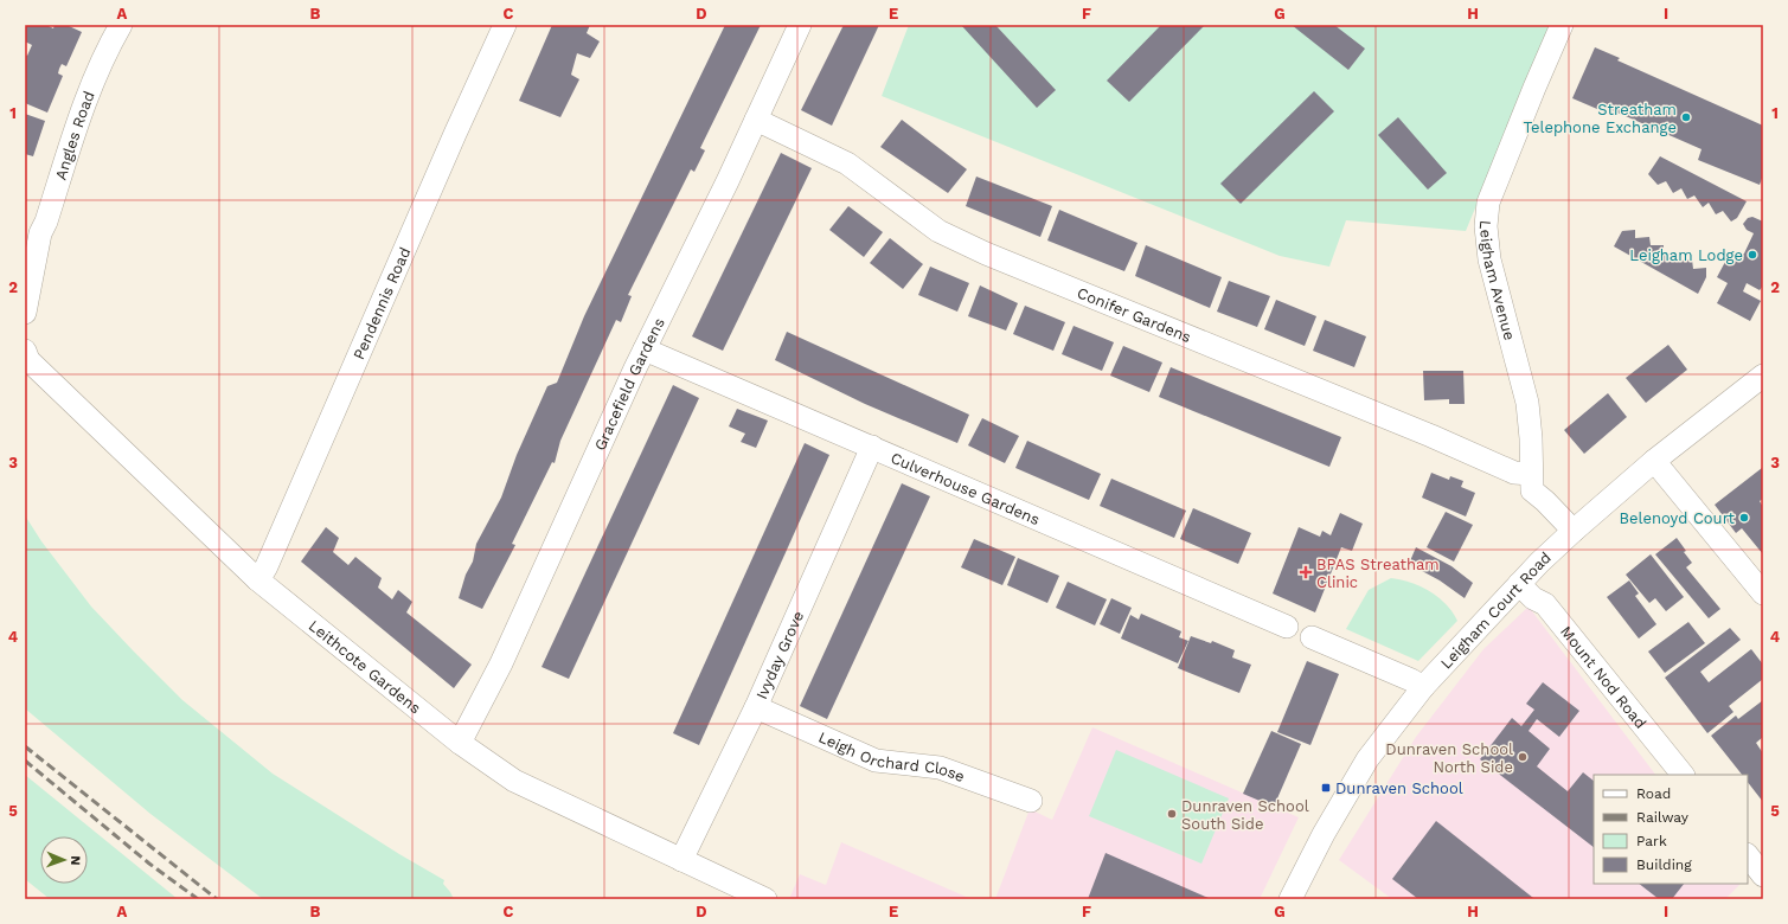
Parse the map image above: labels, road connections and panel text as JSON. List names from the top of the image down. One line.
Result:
{"streets":{"street":["Angles Road","Leigham Avenue","Pendennis Road","Conifer Gardens","Gracefield Gardens","Culverhouse Gardens","Leigham Court Road","Ivyday Grove","Leithcote Gardens","Mount Nod Road","Leigh Orchard Close"]},"crossings":[["Leigham Avenue","Conifer Gardens"],["Pendennis Road","Leithcote Gardens"],["Conifer Gardens","Gracefield Gardens"],["Gracefield Gardens","Culverhouse Gardens"],["Gracefield Gardens","Leithcote Gardens"],["Culverhouse Gardens","Ivyday Grove"],["Leigham Court Road","Mount Nod Road"],["Ivyday Grove","Leithcote Gardens"],["Ivyday Grove","Leigh Orchard Close"]],"places":{"other":["Streatham Telephone Exchange","Leigham Lodge","Belenoyd Court","Dunraven School North Side","Dunraven School South Side"],"health":["BPAS Streatham Clinic"],"transit":["Dunraven School"]},"legend":["Road","Railway","Park","Building"],"north":"right","grid":{"columns":["A","B","C","D","E","F","G","H","I"],"rows":["1","2","3","4","5"]}}
